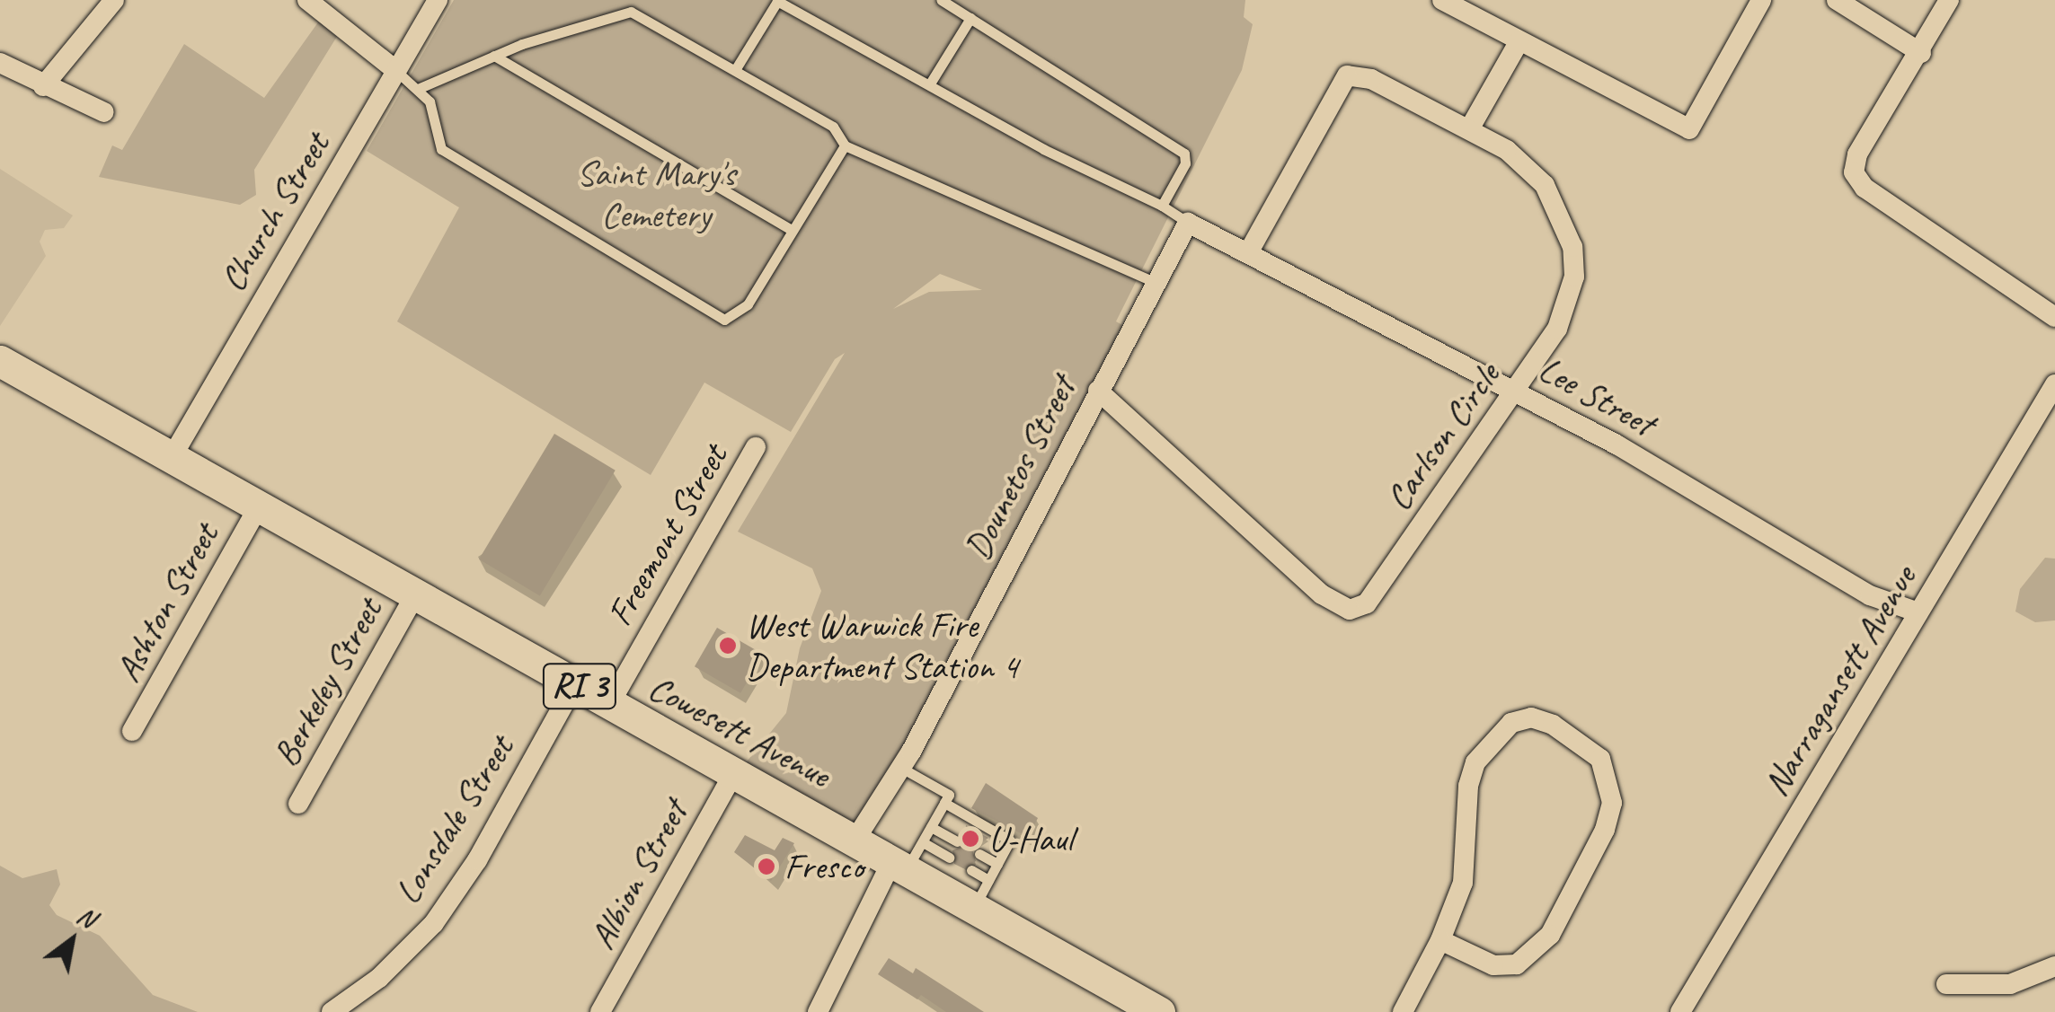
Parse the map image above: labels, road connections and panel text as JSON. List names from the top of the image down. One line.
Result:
{"streets":{"main road":["RI 3","Cowesett Avenue"],"street":["Church Street","Lee Street","Carlson Circle","Dounetos Street","Freemont Street","Ashton Street","Narragansett Avenue","Berkeley Street","Lonsdale Street","Albion Street"]},"crossings":[["Church Street","Cowesett Avenue"],["Lee Street","Carlson Circle"],["Lee Street","Dounetos Street"],["Lee Street","Narragansett Avenue"],["Carlson Circle","Dounetos Street"],["Dounetos Street","Cowesett Avenue"],["Freemont Street","Cowesett Avenue"],["Ashton Street","Cowesett Avenue"],["Berkeley Street","Cowesett Avenue"],["Cowesett Avenue","Lonsdale Street"],["Cowesett Avenue","Albion Street"]],"parks":["Saint Mary's Cemetery"],"places":["West Warwick Fire Department Station 4","U-Haul","Fresco"],"north":"top right"}
